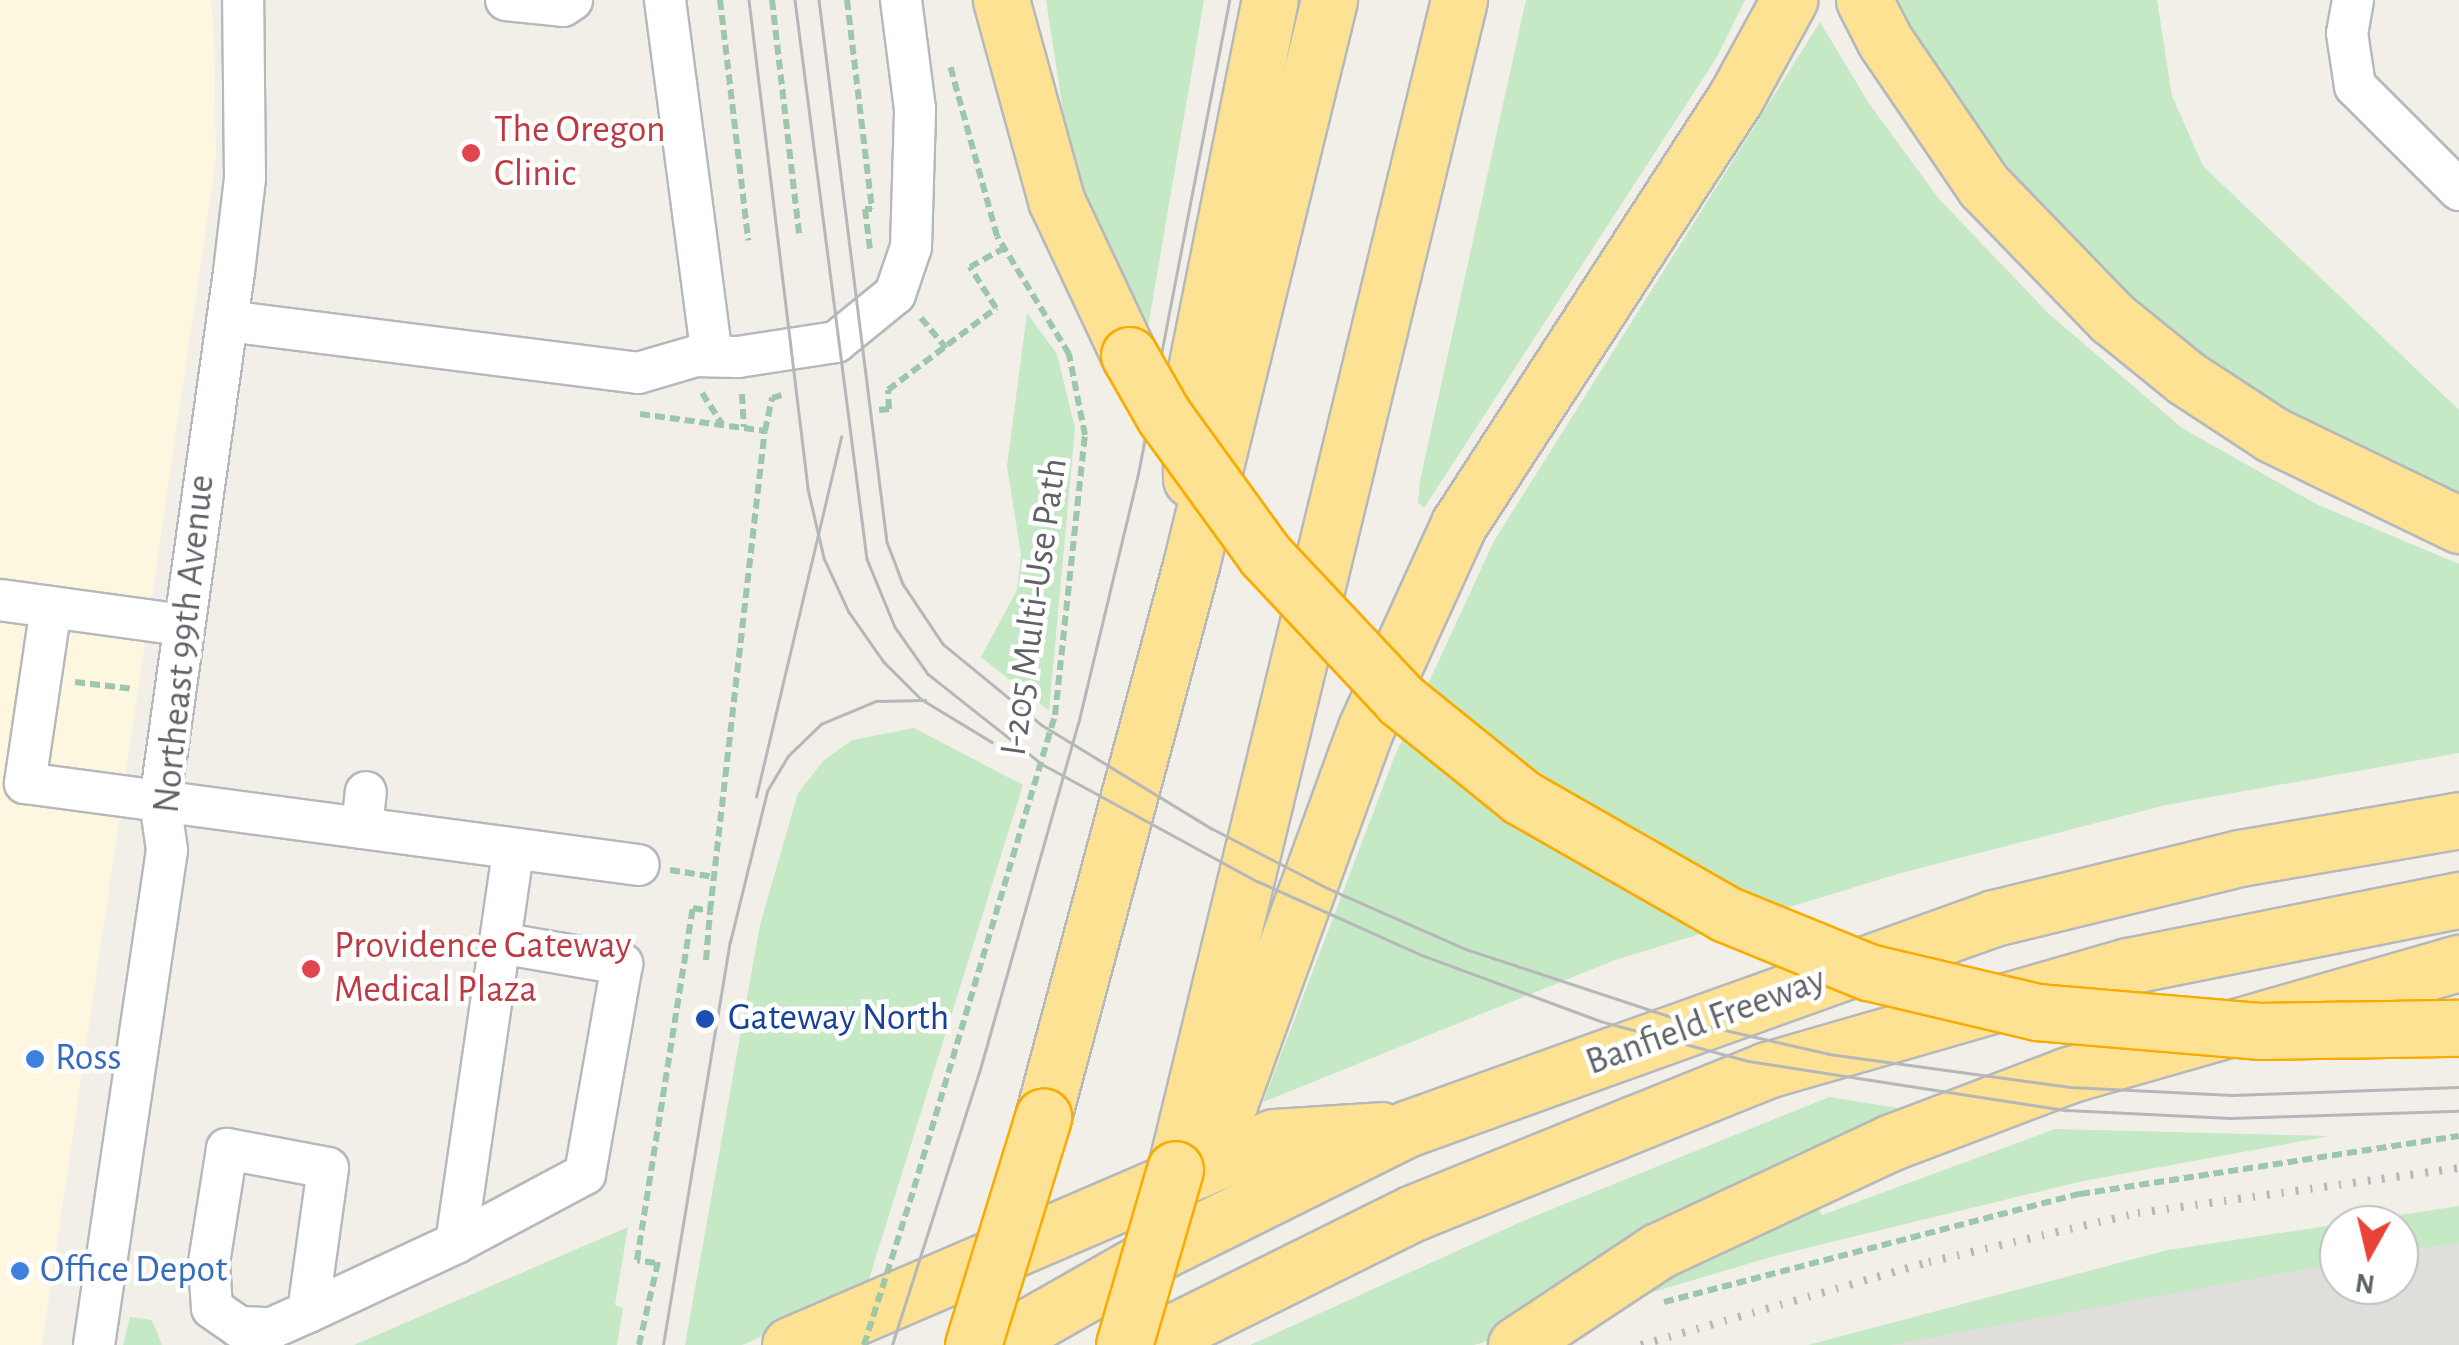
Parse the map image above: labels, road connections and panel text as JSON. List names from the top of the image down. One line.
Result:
{"streets":{"highway":["Banfield Freeway"],"street":["Northeast 99th Avenue"],"path":["I-205 Multi-Use Path"]},"places":["The Oregon Clinic","Providence Gateway Medical Plaza","Gateway North","Ross","Office Depot"],"north":"bottom"}
